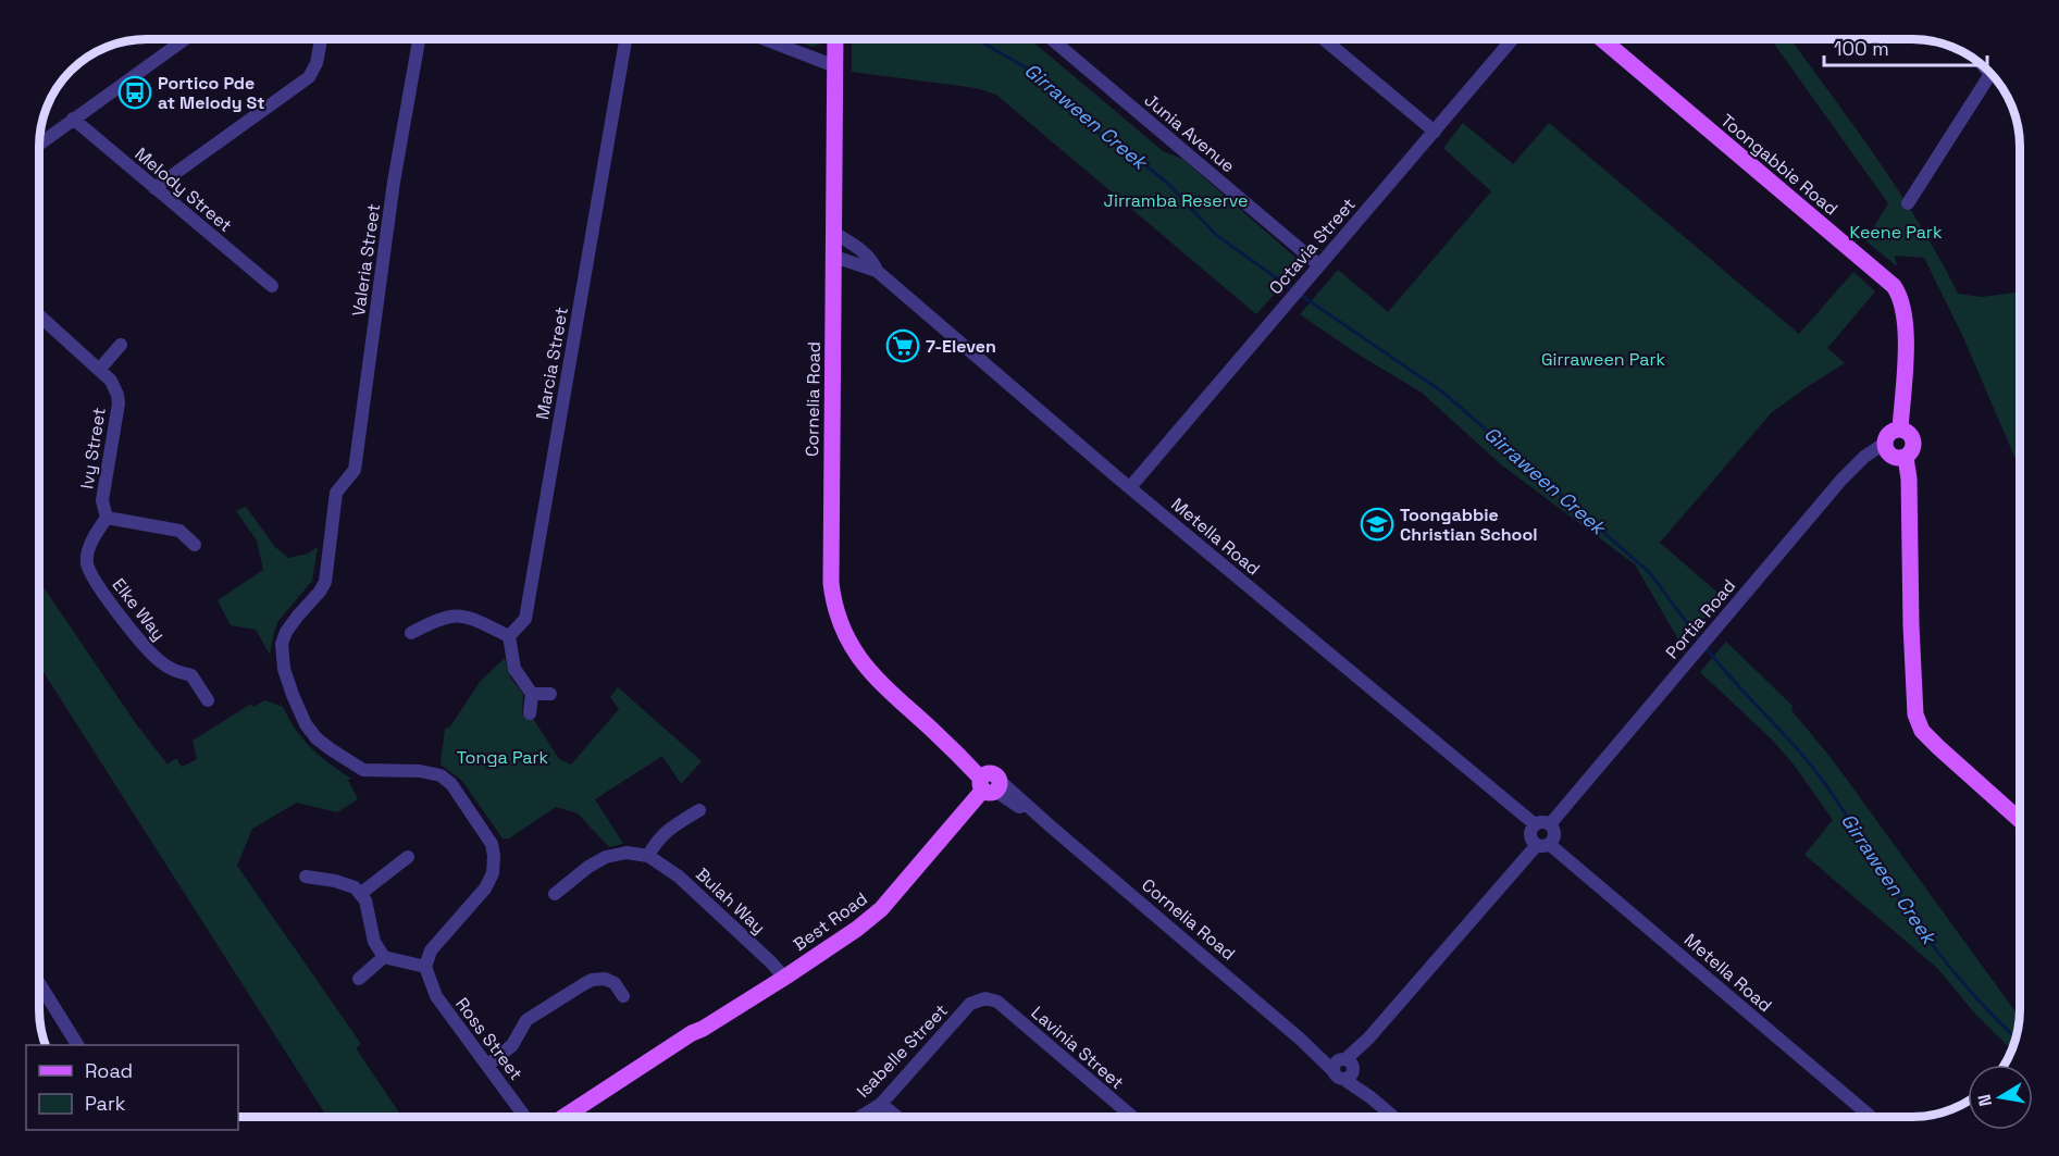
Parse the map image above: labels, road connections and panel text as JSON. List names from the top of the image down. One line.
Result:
{"streets":{"main road":["Toongabbie Road","Cornelia Road","Best Road"],"street":["Junia Avenue","Melody Street","Octavia Street","Valeria Street","Marcia Street","Ivy Street","Metella Road","Elke Way","Portia Road","Bulah Way","Ross Street","Lavinia Street","Isabelle Street"]},"crossings":[["Junia Avenue","Octavia Street"],["Toongabbie Road","Portia Road"],["Octavia Street","Metella Road"],["Valeria Street","Ross Street"],["Cornelia Road","Metella Road"],["Cornelia Road","Best Road"],["Ivy Street","Elke Way"],["Metella Road","Portia Road"],["Bulah Way","Best Road"],["Lavinia Street","Isabelle Street"]],"water":["Girraween Creek"],"parks":["Jirramba Reserve","Keene Park","Girraween Park","Tonga Park"],"places":{"bus stop":["Portico Pde at Melody St"],"supermarket":["7-Eleven"],"school or university":["Toongabbie Christian School"]},"legend":["Road","Park"],"scale_bar":"100 m","north":"left"}
